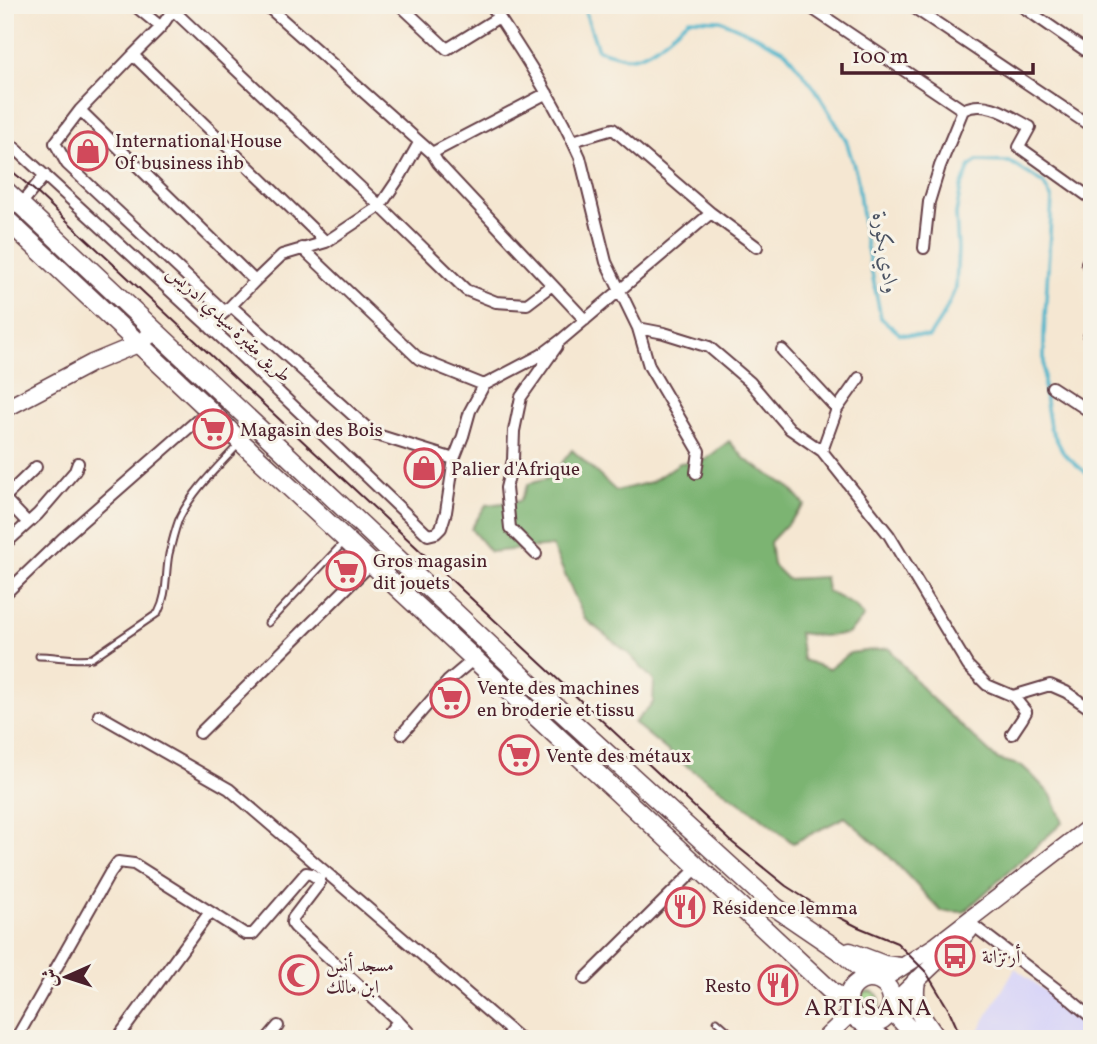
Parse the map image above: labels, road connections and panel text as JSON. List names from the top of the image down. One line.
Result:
{"streets":{"street":["طريق مقبرة سيدي ادريس"]},"districts":["ARTISANA"],"water":["وادي بكورة"],"places":{"shop":["International House Of business ihb","Palier d'Afrique"],"supermarket":["Magasin des Bois","Gros magasin dit jouets","Vente des machines en broderie et tissu","Vente des métaux"],"restaurant":["Résidence lemma","Resto"],"bus stop":["أرتزانة"],"mosque":["مسجد أنس ابن مالك"]},"scale_bar":"100 m","north":"left"}
